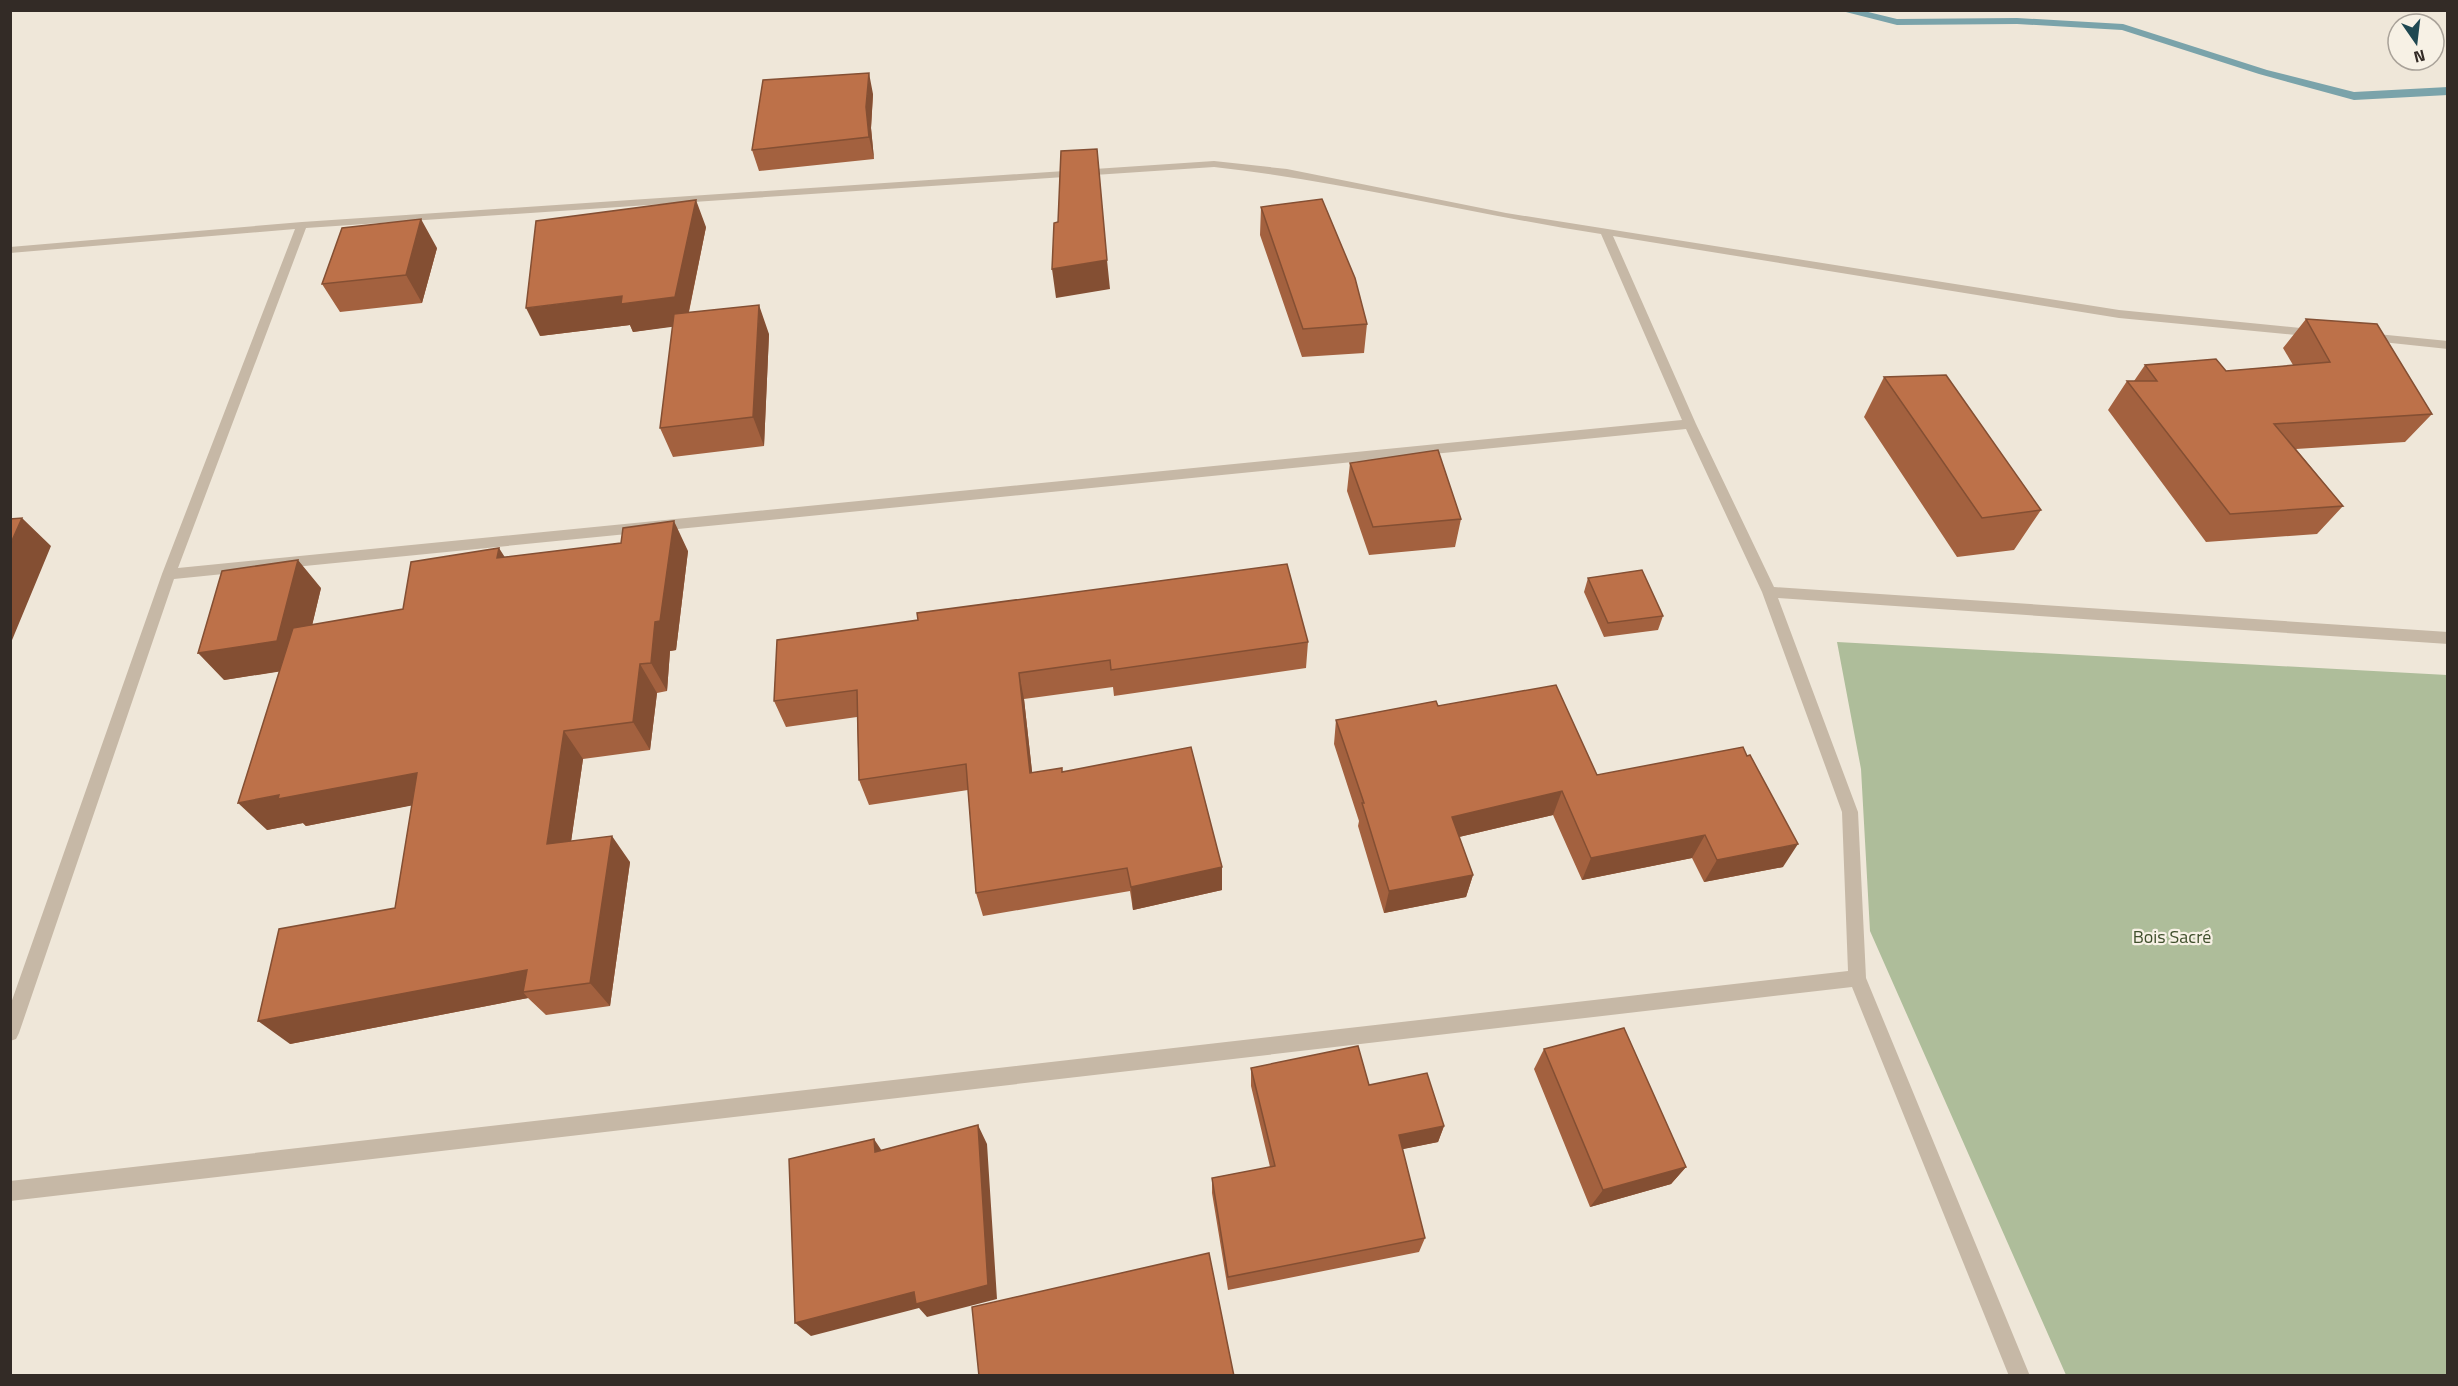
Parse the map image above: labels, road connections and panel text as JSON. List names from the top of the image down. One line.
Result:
{"parks":["Bois Sacré"],"north":"bottom"}
